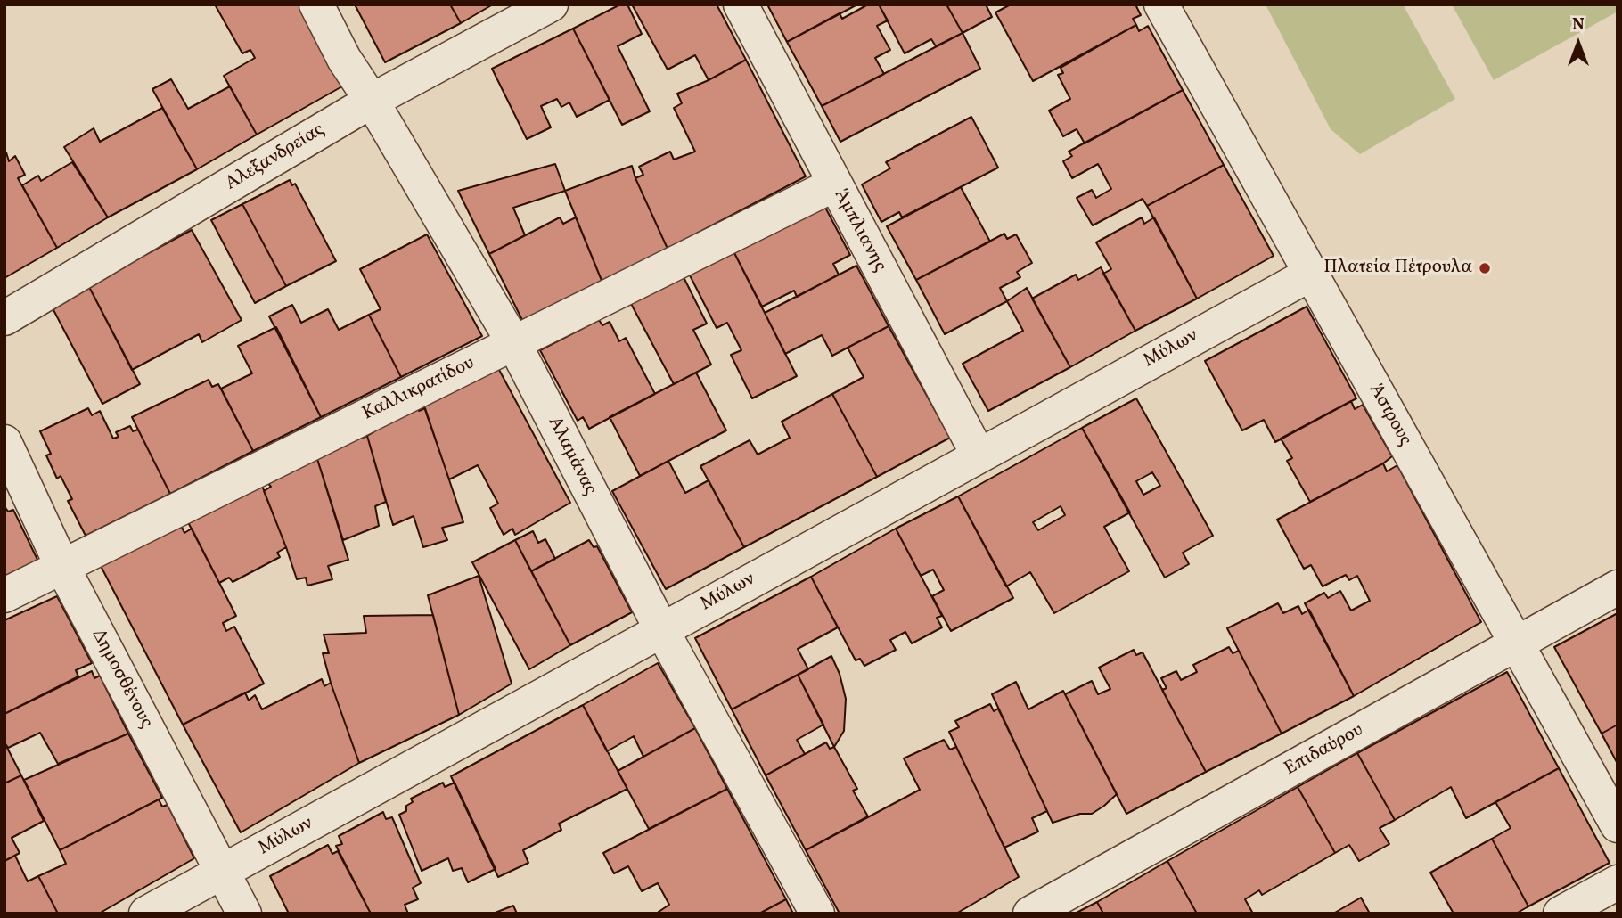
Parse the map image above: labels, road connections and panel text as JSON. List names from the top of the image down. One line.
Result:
{"streets":{"street":["Αλεξανδρείας","Άμπλιανης","Μύλων","Καλλικρατίδου","Άστρους","Αλαμάνας","Δημοσθένους","Επιδαύρου"]},"crossings":[["Αλεξανδρείας","Αλαμάνας"],["Άμπλιανης","Μύλων"],["Άμπλιανης","Καλλικρατίδου"],["Μύλων","Άστρους"],["Μύλων","Αλαμάνας"],["Μύλων","Δημοσθένους"],["Καλλικρατίδου","Αλαμάνας"],["Καλλικρατίδου","Δημοσθένους"],["Άστρους","Επιδαύρου"]],"places":["Πλατεία Πέτρουλα"],"north":"top"}
